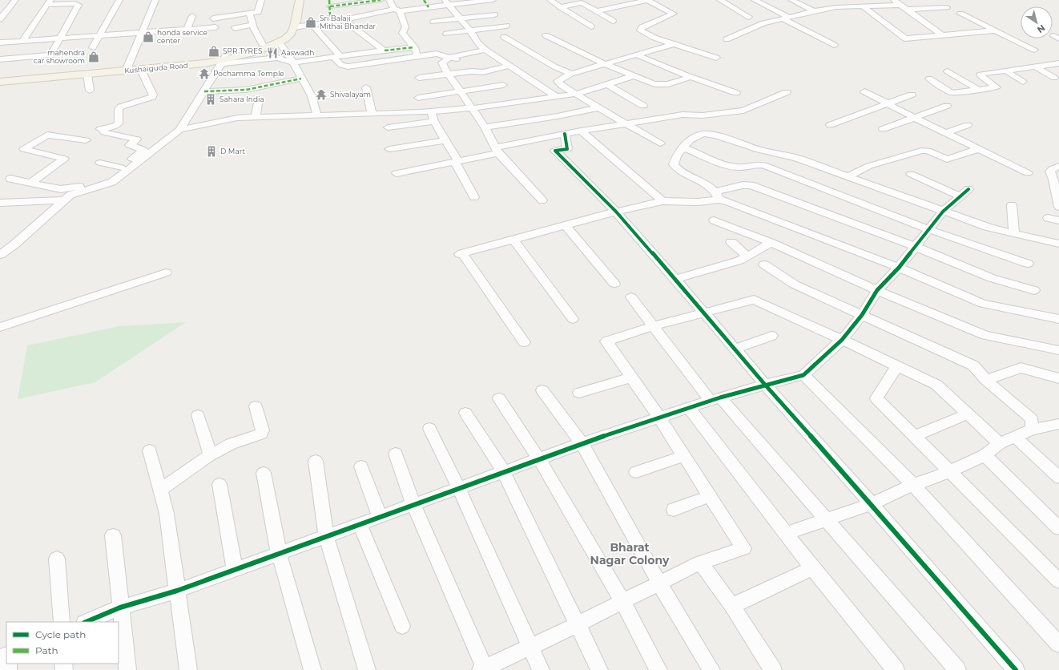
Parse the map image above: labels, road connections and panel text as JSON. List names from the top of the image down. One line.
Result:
{"streets":{"main road":["Kushaiguda Road"]},"districts":["Bharat Nagar Colony"],"places":{"shop":["Sri Balaji Mithai Bhandar","honda service center","SPR TYRES","mahendra car showroom"],"restaurant":["Aaswadh"],"temple":["Pochamma Temple","Shivalayam"],"building":["Sahara India","D Mart"]},"legend":["Cycle path","Path"],"north":"bottom right"}
